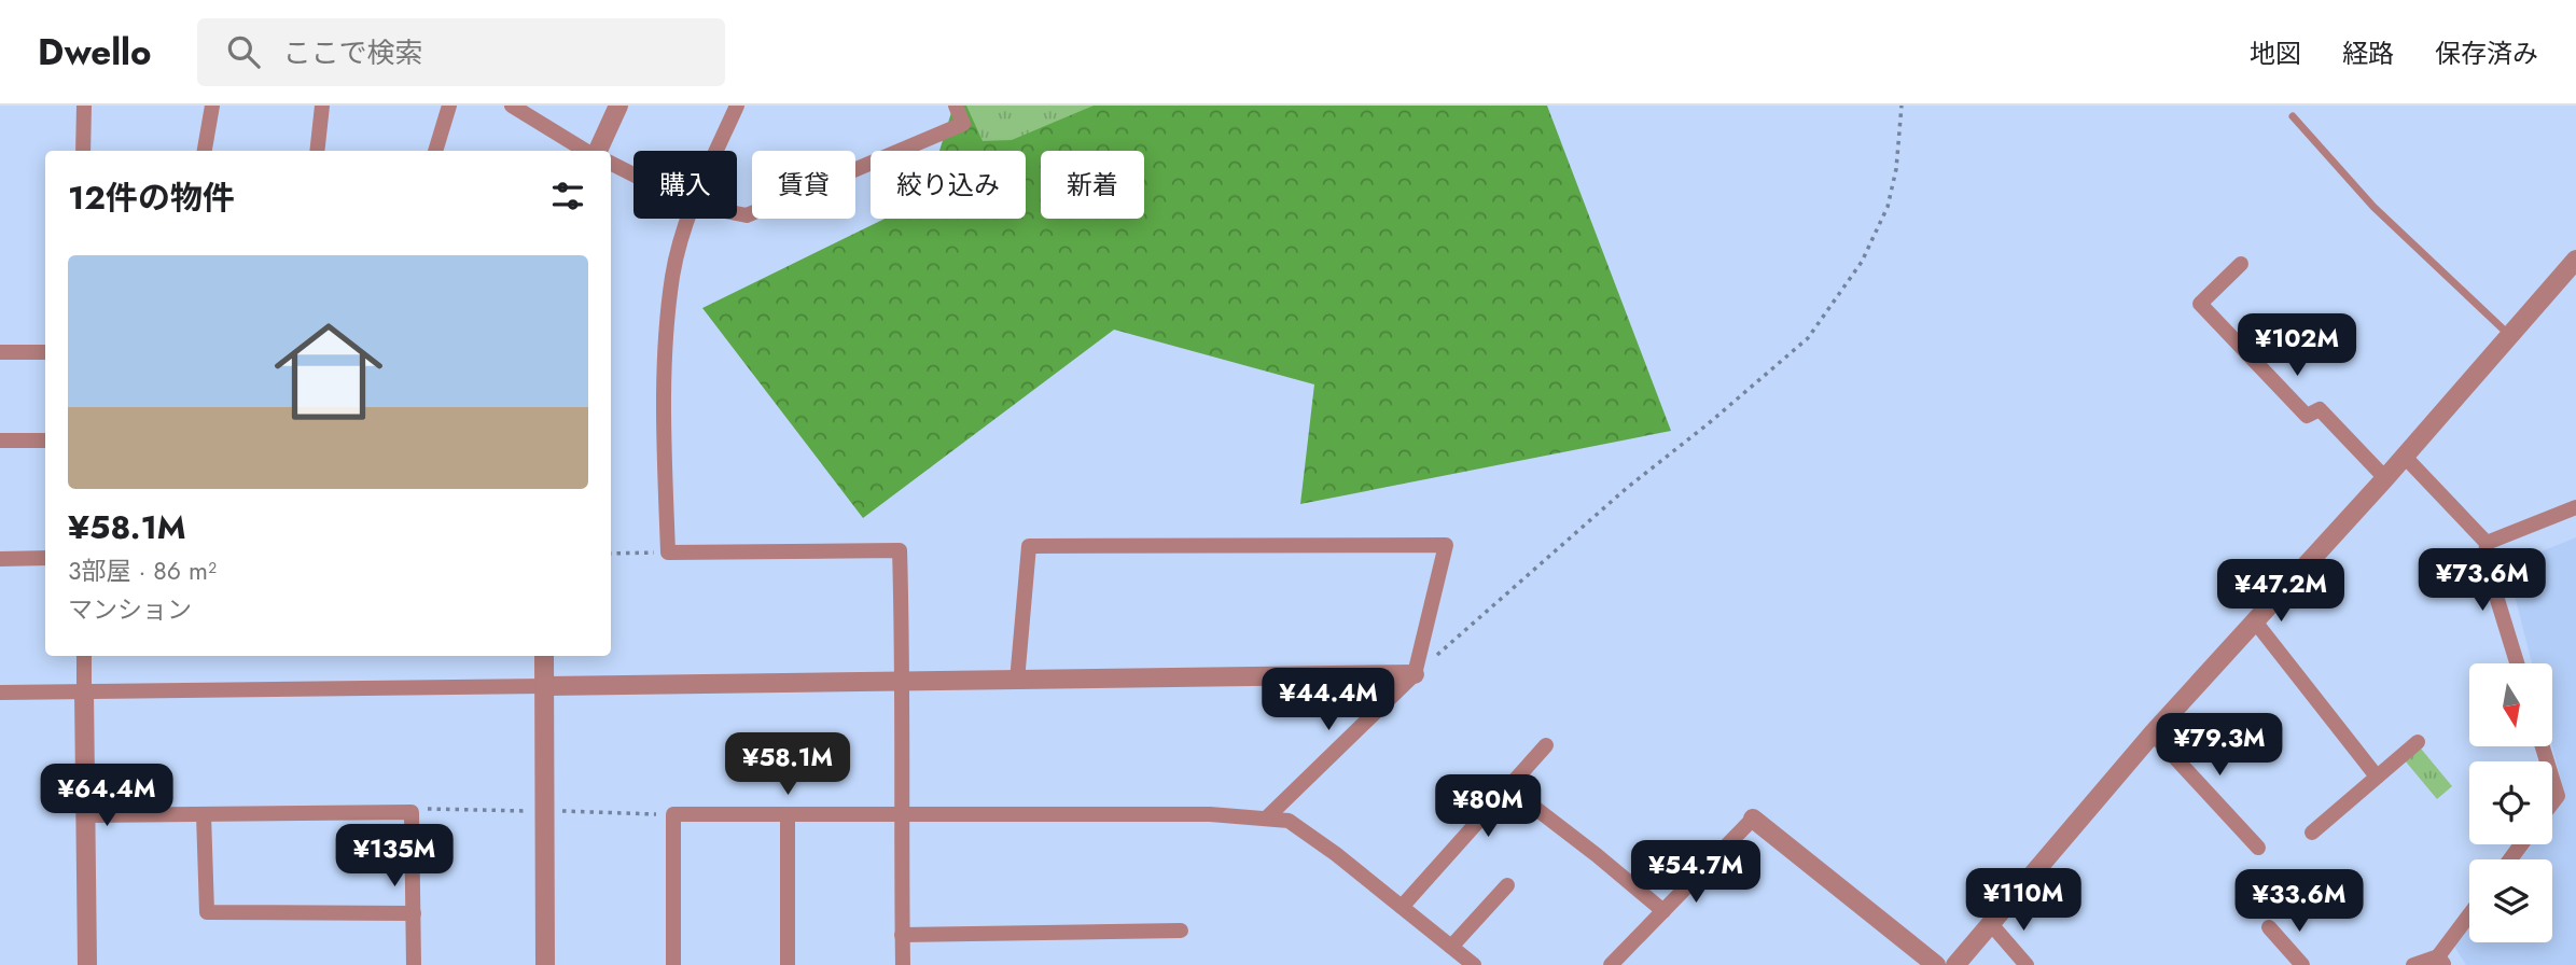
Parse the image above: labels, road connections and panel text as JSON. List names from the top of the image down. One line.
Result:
{"north":"bottom","page":{"header":"Dwello","search":"ここで検索","nav":["地図","経路","保存済み"],"chip":["購入","賃貸","絞り込み","新着"],"heading":"12件の物件","list":[{"name":"¥58.1M","note":"3部屋 · 86 m² · マンション"}],"price":["¥102M","¥73.6M","¥47.2M","¥44.4M","¥79.3M","¥58.1M","¥64.4M","¥80M","¥135M","¥54.7M","¥110M","¥33.6M"]}}
